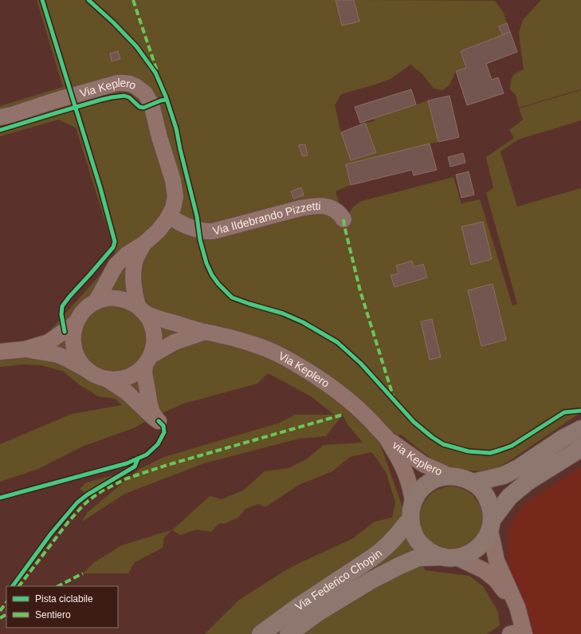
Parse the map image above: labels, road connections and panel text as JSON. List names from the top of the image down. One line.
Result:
{"streets":{"main road":["Via Federico Chopin"],"street":["Via Keplero","Via Ildebrando Pizzetti","via Keplero"]},"crossings":[["Via Keplero","Via Ildebrando Pizzetti"],["Via Keplero","via Keplero"],["via Keplero","Via Federico Chopin"]],"legend":["Pista ciclabile","Sentiero"]}
